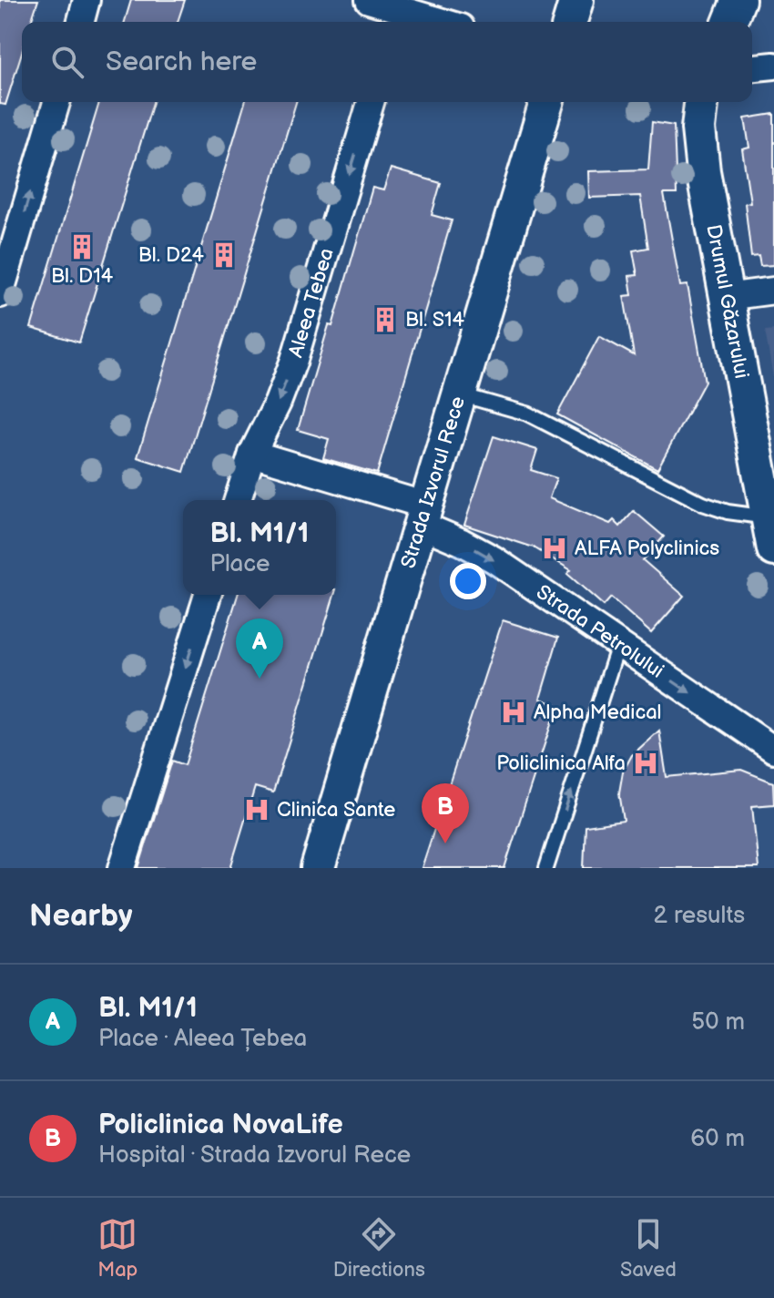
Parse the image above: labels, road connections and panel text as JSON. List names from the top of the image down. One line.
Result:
{"streets":{"street":["Drumul Găzarului","Aleea Țebea","Strada Izvorul Rece","Strada Petrolului"]},"crossings":[["Aleea Țebea","Strada Petrolului"],["Strada Izvorul Rece","Strada Petrolului"]],"one_way":["Aleea Țebea","Strada Petrolului"],"places":{"building":["Bl. D14","Bl. D24","Bl. S14"],"hospital":["ALFA Polyclinics","Alpha Medical","Policlinica Alfa","Clinica Sante"]},"page":{"search":"Search here","popup":["Bl. M1/1","Place"],"pins":["A","B"],"heading":["Nearby","2 results"],"list":[{"mark":"A","name":"Bl. M1/1","note":"Place · Aleea Țebea","value":"50 m"},{"mark":"B","name":"Policlinica NovaLife","note":"Hospital · Strada Izvorul Rece","value":"60 m"}],"nav":["Map","Directions","Saved"]}}
